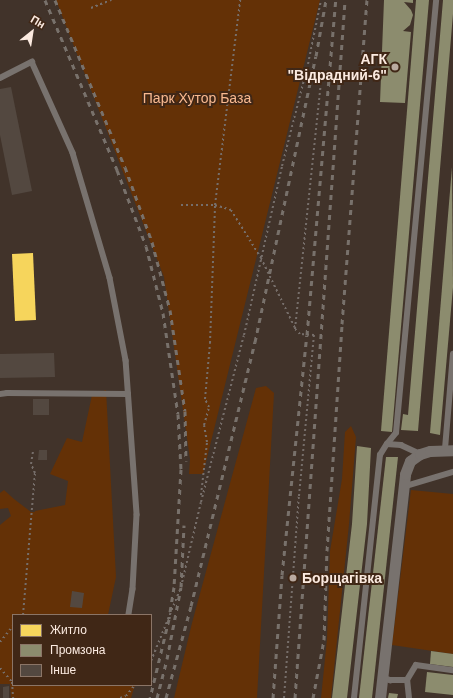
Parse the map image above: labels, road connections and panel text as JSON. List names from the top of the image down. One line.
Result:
{"parks":["Парк Хутор База"],"places":["АГК \"Відрадний-6\"","Борщагівка"],"legend":["Житло","Промзона","Інше"],"north":"top right"}
